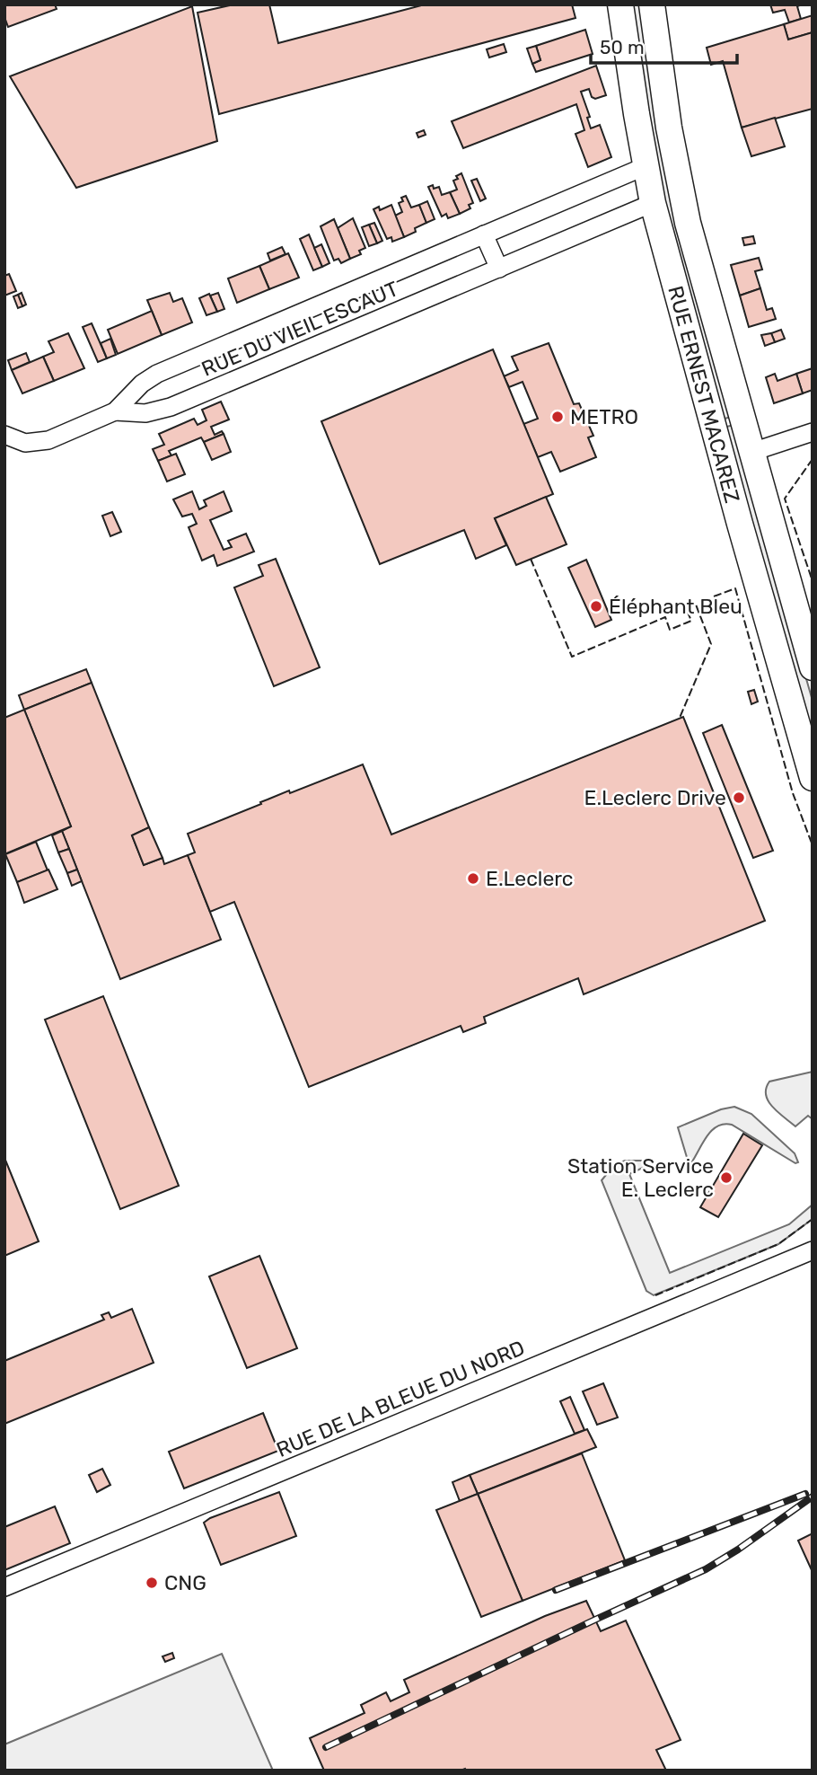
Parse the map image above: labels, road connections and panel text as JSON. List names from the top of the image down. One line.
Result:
{"streets":{"main road":["RUE ERNEST MACAREZ"],"street":["RUE DU VIEIL ESCAUT","RUE DE LA BLEUE DU NORD"]},"crossings":[["RUE DU VIEIL ESCAUT","RUE ERNEST MACAREZ"]],"places":["METRO","Éléphant Bleu","E.Leclerc Drive","E.Leclerc","Station Service E. Leclerc","CNG"],"scale_bar":"50 m"}
